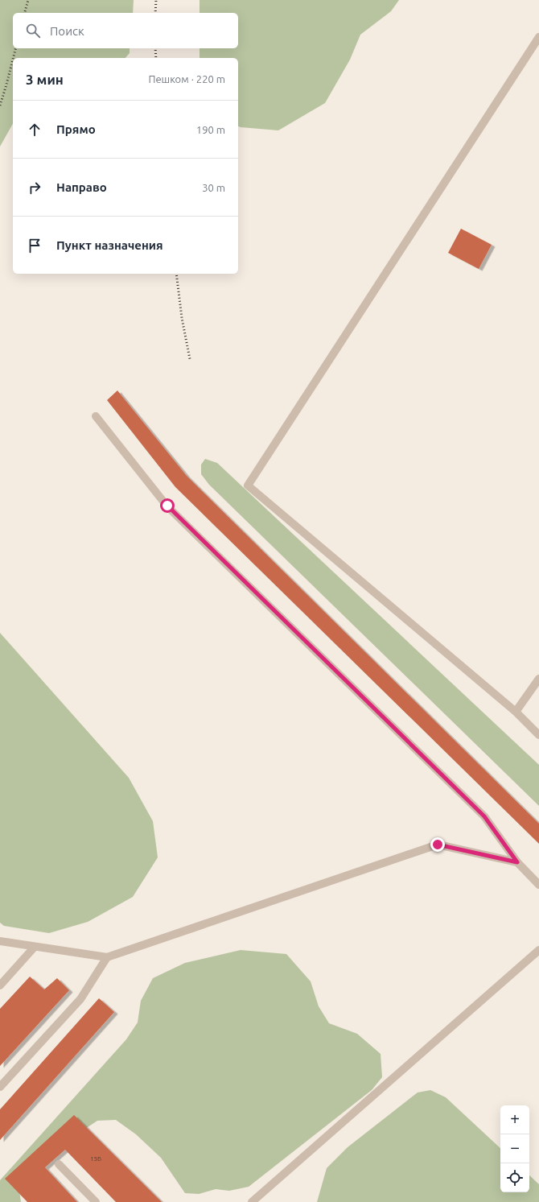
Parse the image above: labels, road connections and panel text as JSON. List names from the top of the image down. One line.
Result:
{"house_numbers":["15Б"],"page":{"search":"Поиск","heading":["3 мин","Пешком · 220 m"],"list":[["Прямо","190 m"],["Направо","30 m"],"Пункт назначения"],"map_buttons":["+","−"]}}
